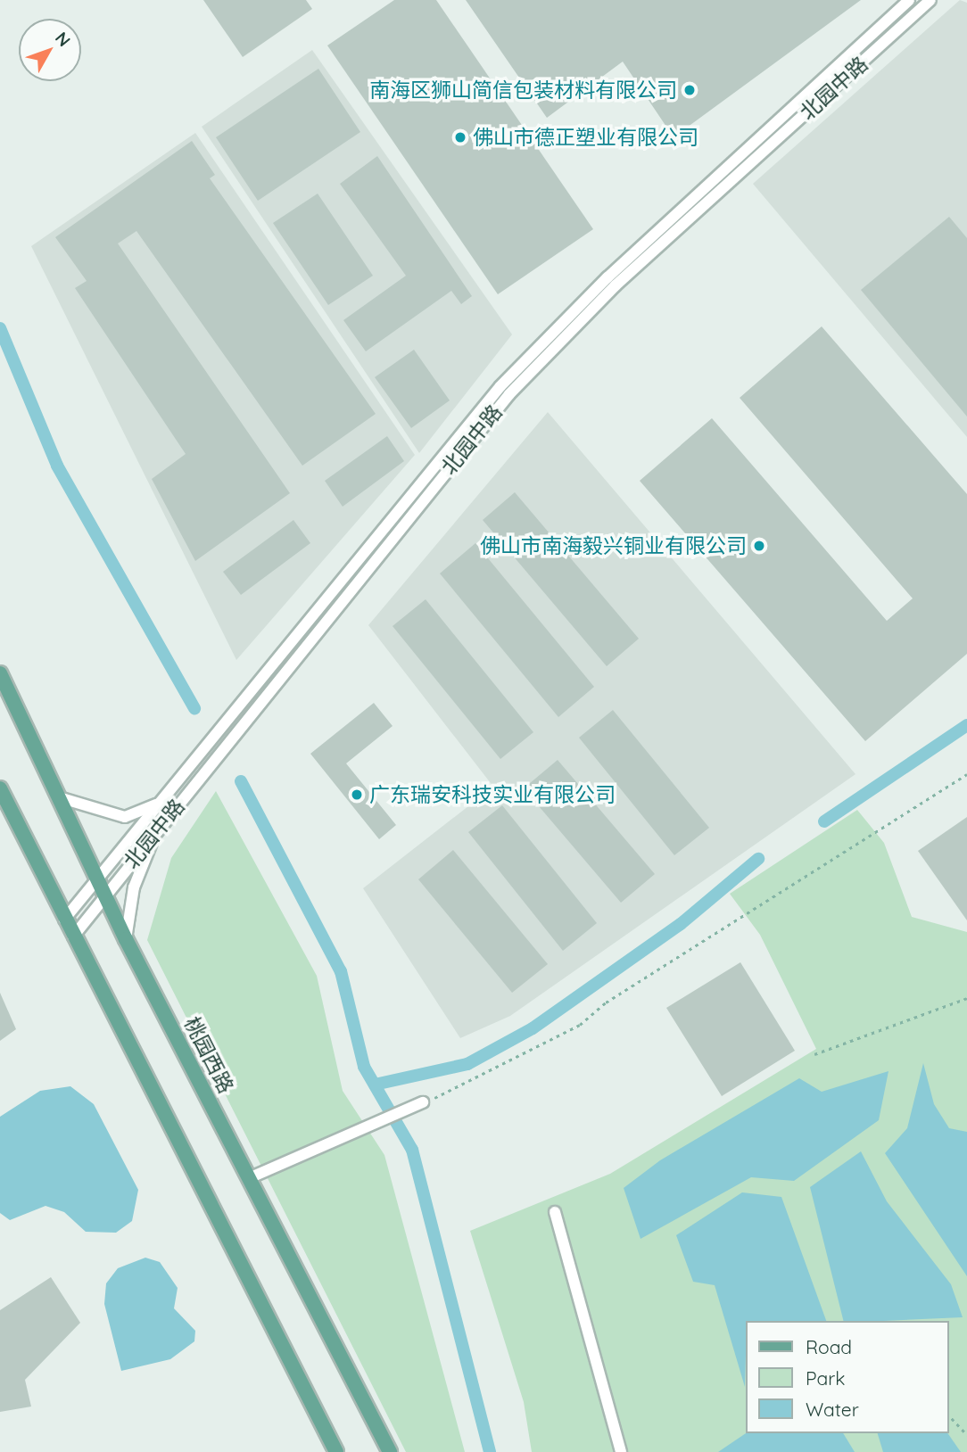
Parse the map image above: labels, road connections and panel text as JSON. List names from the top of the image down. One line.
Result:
{"streets":{"main road":["桃园西路"],"street":["北园中路"]},"crossings":[["北园中路","桃园西路"]],"places":["南海区狮山简信包装材料有限公司","佛山市德正塑业有限公司","佛山市南海毅兴铜业有限公司","广东瑞安科技实业有限公司"],"legend":["Road","Park","Water"],"north":"top right"}
